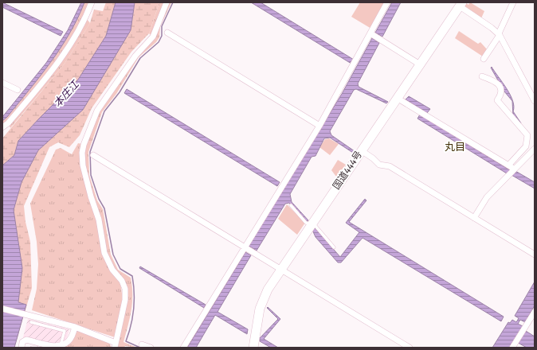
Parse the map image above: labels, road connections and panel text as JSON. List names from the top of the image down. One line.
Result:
{"streets":{"highway":["国道444号"]},"districts":["丸目"],"water":["本庄江"]}
